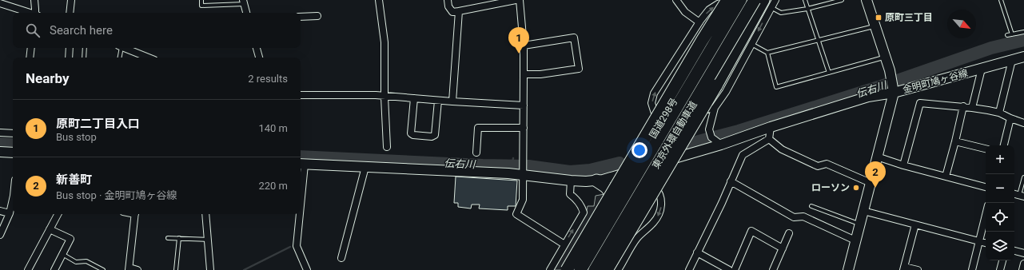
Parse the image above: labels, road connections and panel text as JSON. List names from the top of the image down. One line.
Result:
{"streets":{"highway":["国道298号","東京外環自動車道"],"street":["金明町鳩ヶ谷線"]},"water":["伝右川"],"places":{"transit":["原町三丁目"],"other":["ローソン"]},"north":"bottom right","page":{"search":"Search here","pins":["1","2"],"heading":["Nearby","2 results"],"list":[{"mark":"1","name":"原町二丁目入口","note":"Bus stop","value":"140 m"},{"mark":"2","name":"新善町","note":"Bus stop · 金明町鳩ヶ谷線","value":"220 m"}],"map_buttons":["+","−"]}}
